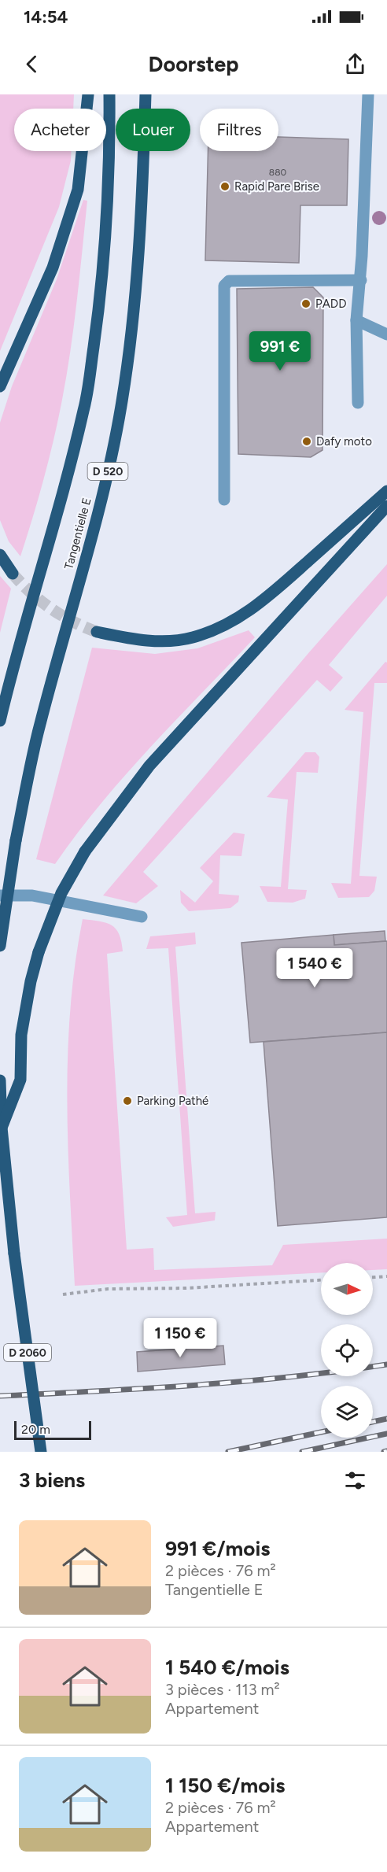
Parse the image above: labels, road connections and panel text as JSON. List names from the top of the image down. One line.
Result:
{"streets":{"main road":["D 520","Tangentielle E","D 2060"]},"places":["Rapid Pare Brise","PADD","Dafy moto","Parking Pathé"],"house_numbers":["880"],"scale_bar":"20 m","north":"right","page":{"status":"14:54","header":"Doorstep","chip":["Acheter","Louer","Filtres"],"price":["991 €","1 540 €","1 150 €"],"scale":"20 m","heading":"3 biens","list":[{"name":"991 €/mois","note":"2 pièces · 76 m² · Tangentielle E"},{"name":"1 540 €/mois","note":"3 pièces · 113 m² · Appartement"},{"name":"1 150 €/mois","note":"2 pièces · 76 m² · Appartement"}]}}
